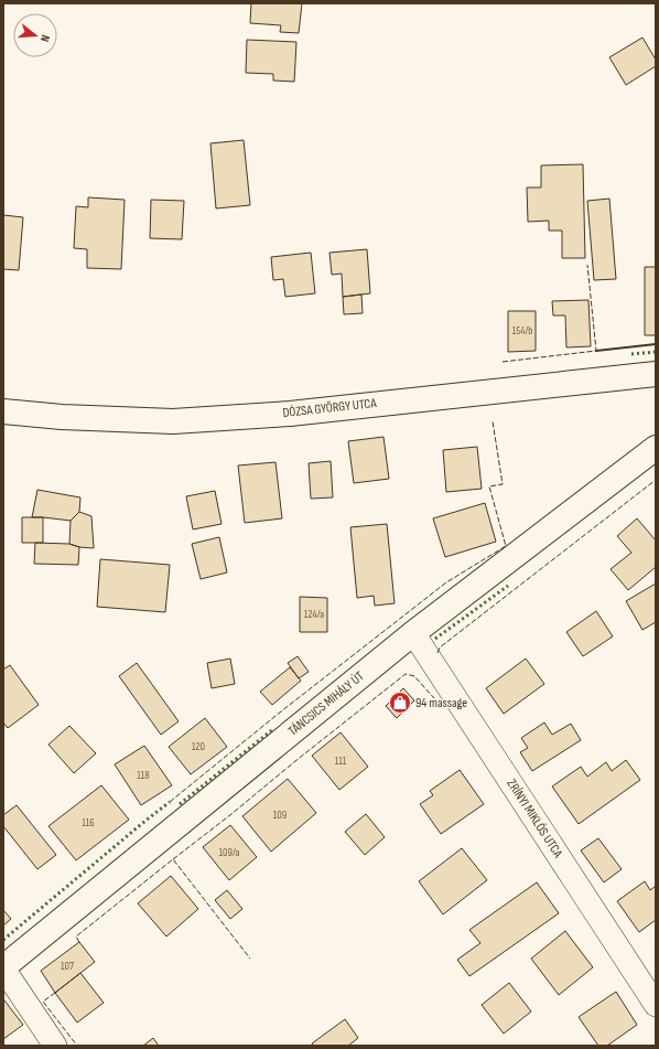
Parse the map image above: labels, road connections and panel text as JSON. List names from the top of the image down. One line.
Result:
{"streets":{"street":["DÓZSA GYÖRGY UTCA","TÁNCSICS MIHÁLY ÚT","ZRÍNYI MIKLÓS UTCA"]},"crossings":[["TÁNCSICS MIHÁLY ÚT","ZRÍNYI MIKLÓS UTCA"]],"places":{"shop":["94 massage"]},"house_numbers":["154/b","124/a","120","111","118","109","116","109/a","107"],"north":"right"}
